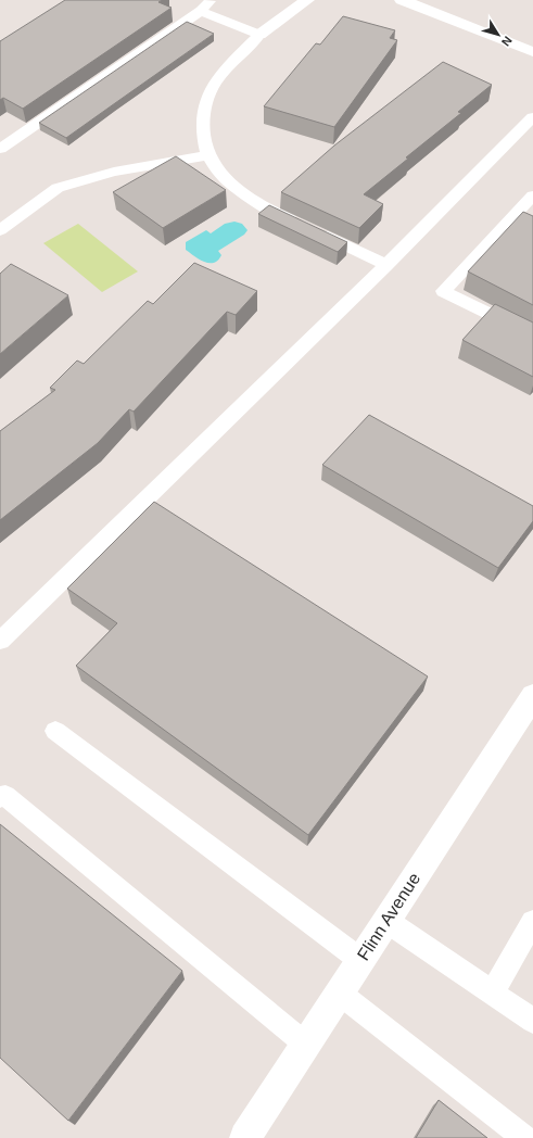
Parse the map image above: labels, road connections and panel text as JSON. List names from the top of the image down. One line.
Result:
{"streets":{"street":["Flinn Avenue"]},"north":"bottom right"}
